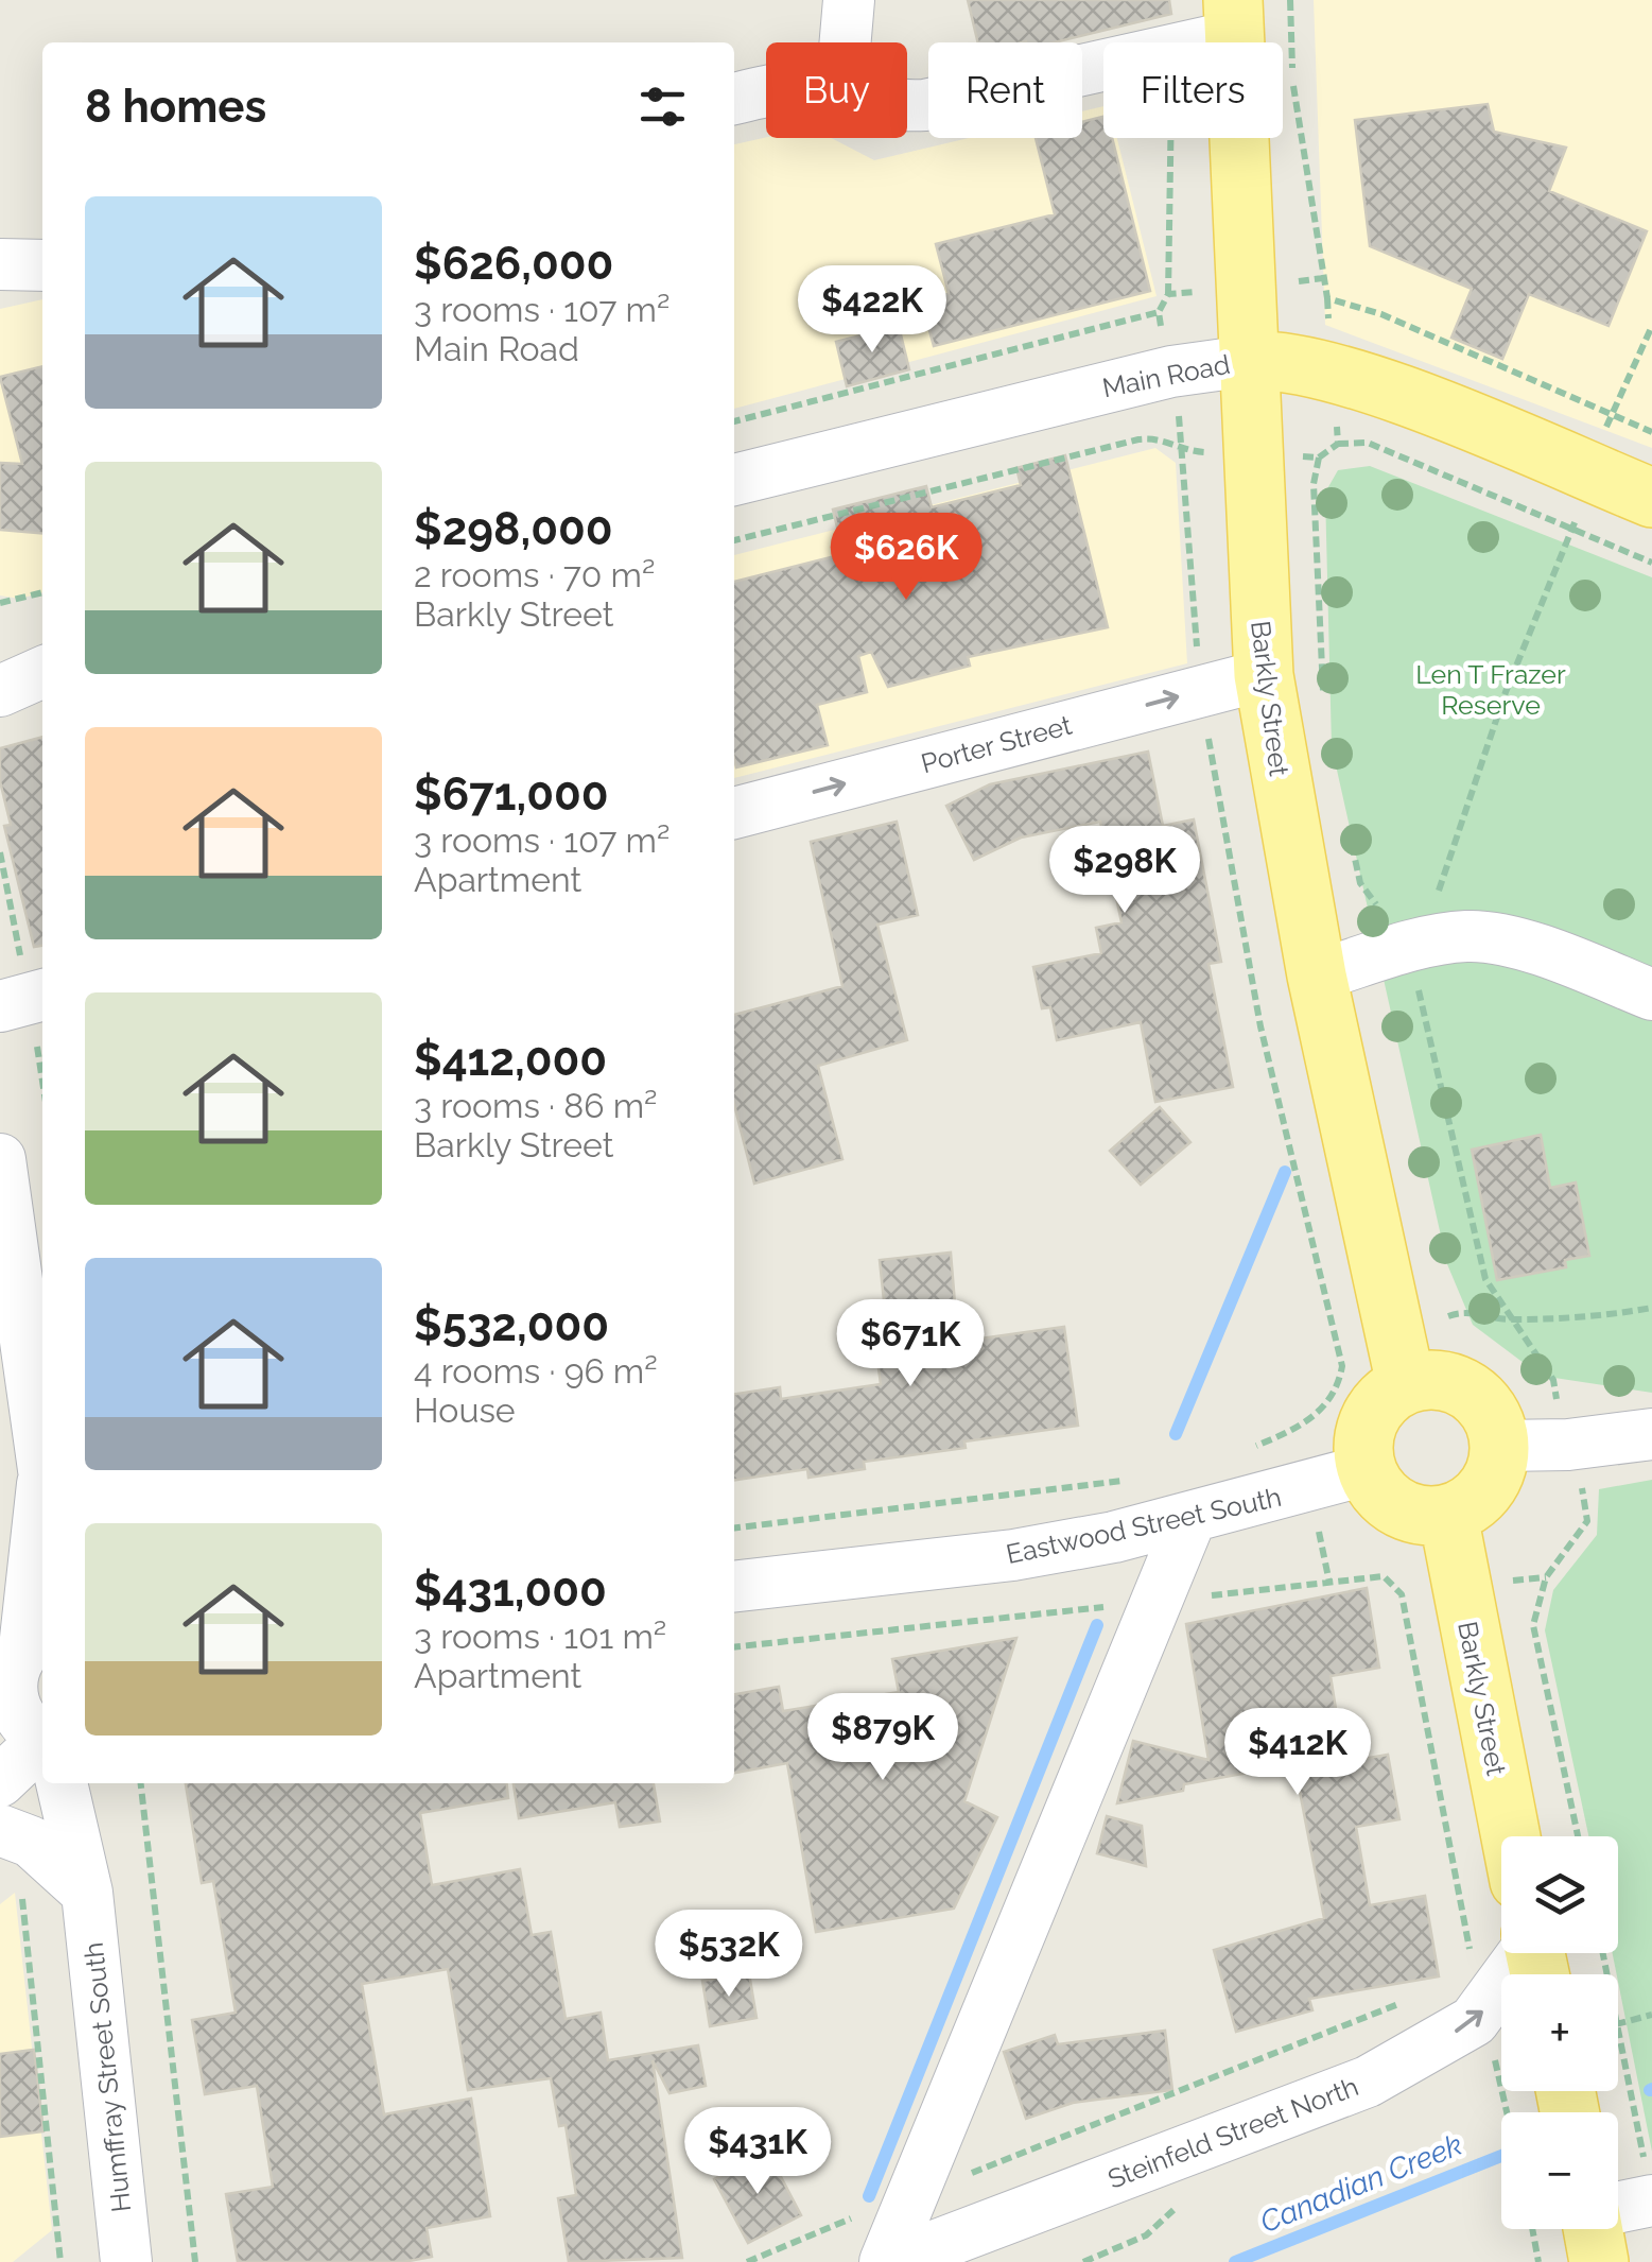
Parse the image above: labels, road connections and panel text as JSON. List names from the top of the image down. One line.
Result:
{"streets":{"main road":["Main Road","Barkly Street"],"street":["Porter Street","Eastwood Street South","Humffray Street South","Steinfeld Street North"]},"crossings":[["Main Road","Barkly Street"],["Barkly Street","Porter Street"],["Barkly Street","Eastwood Street South"]],"one_way":["Porter Street","Steinfeld Street North"],"water":["Canadian Creek"],"parks":["Len T Frazer Reserve"],"page":{"chip":["Buy","Rent","Filters"],"heading":"8 homes","list":[{"name":"$626,000","note":"3 rooms · 107 m² · Main Road"},{"name":"$298,000","note":"2 rooms · 70 m² · Barkly Street"},{"name":"$671,000","note":"3 rooms · 107 m² · Apartment"},{"name":"$412,000","note":"3 rooms · 86 m² · Barkly Street"},{"name":"$532,000","note":"4 rooms · 96 m² · House"},{"name":"$431,000","note":"3 rooms · 101 m² · Apartment"}],"price":["$422K","$626K","$298K","$671K","$879K","$412K","$532K","$431K"],"map_buttons":["+","−"]}}
